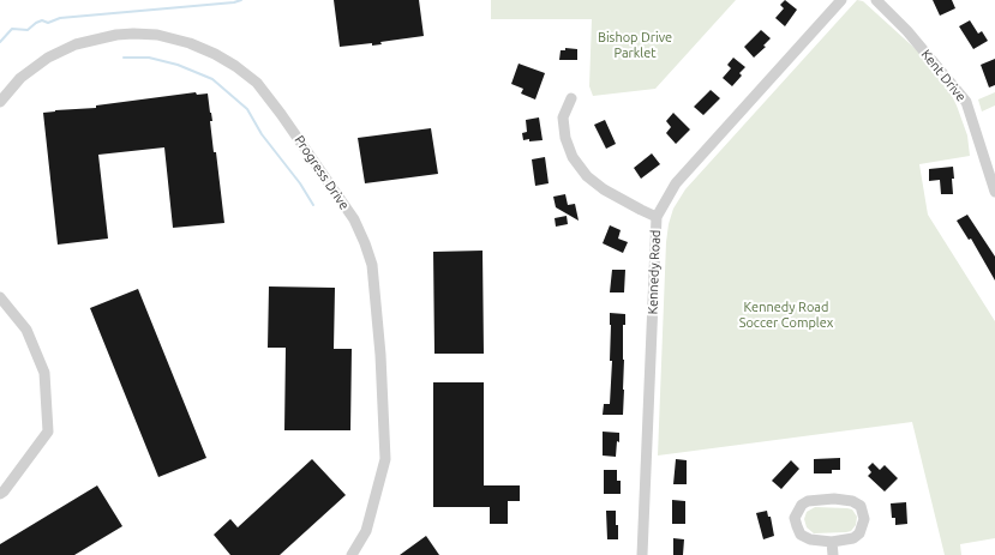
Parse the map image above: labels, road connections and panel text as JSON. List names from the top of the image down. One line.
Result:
{"streets":{"street":["Kent Drive","Progress Drive","Kennedy Road"]},"parks":["Bishop Drive Parklet","Kennedy Road Soccer Complex"]}
